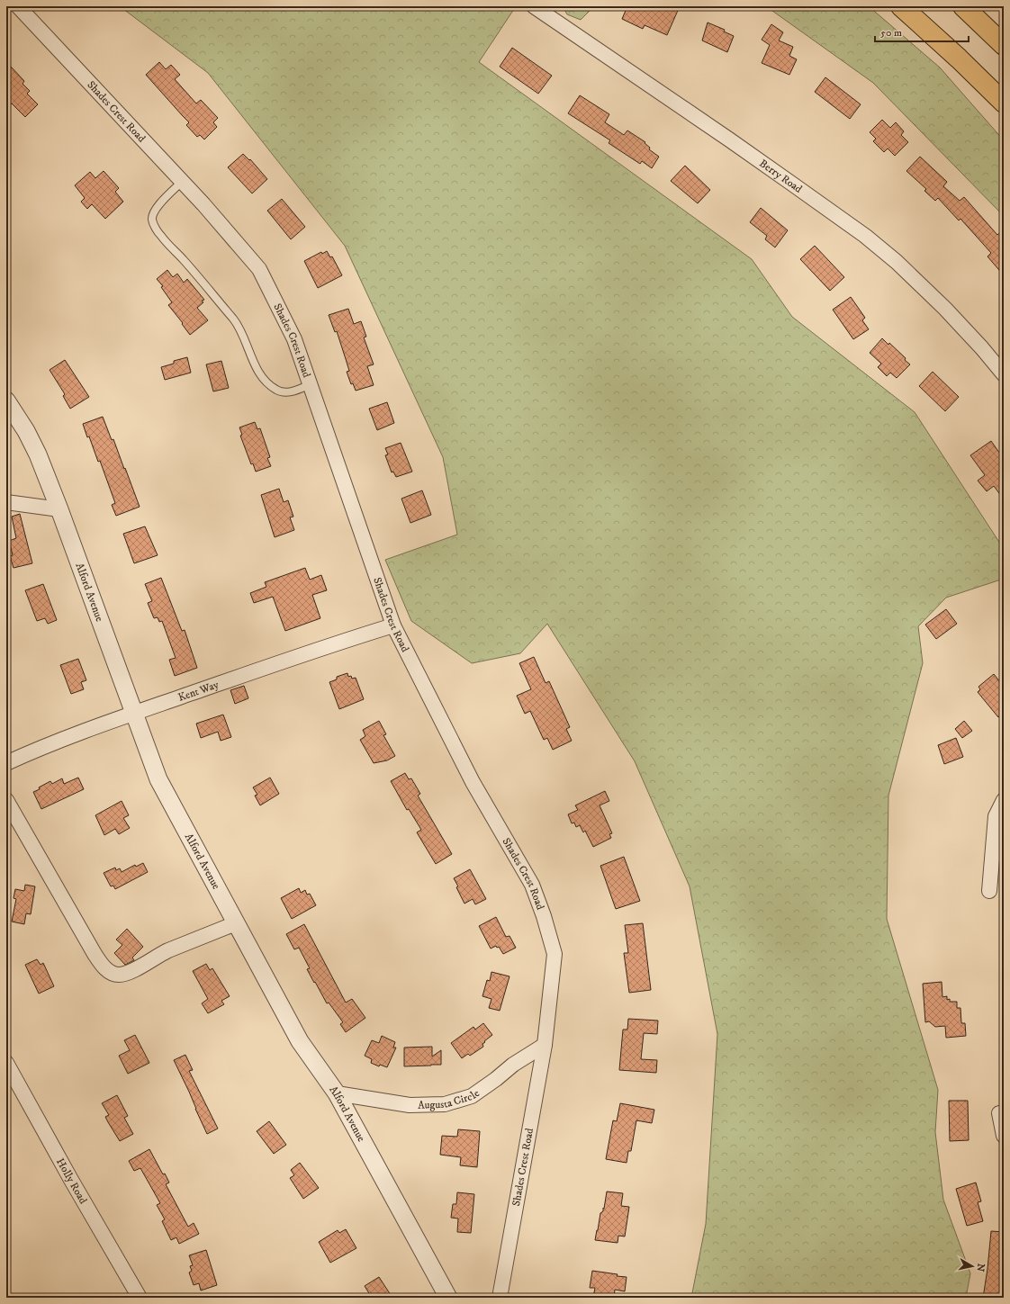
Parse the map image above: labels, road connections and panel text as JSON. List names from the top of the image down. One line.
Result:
{"streets":{"street":["Shades Crest Road","Berry Road","Alford Avenue","Kent Way","Augusta Circle","Holly Road"]},"crossings":[["Shades Crest Road","Kent Way"],["Shades Crest Road","Augusta Circle"],["Alford Avenue","Kent Way"],["Alford Avenue","Augusta Circle"]],"scale_bar":"50 m","north":"right"}
